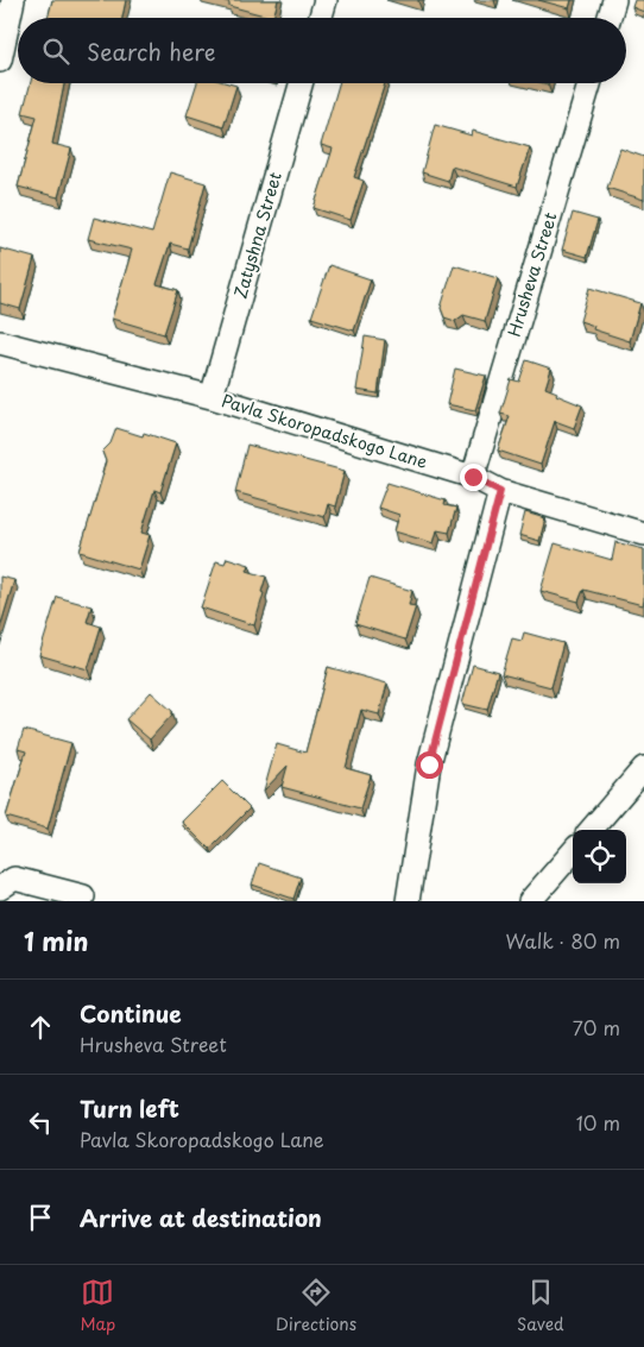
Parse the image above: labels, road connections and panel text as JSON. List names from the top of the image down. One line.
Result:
{"streets":{"street":["Zatyshna Street","Hrusheva Street","Pavla Skoropadskogo Lane"]},"crossings":[["Zatyshna Street","Pavla Skoropadskogo Lane"],["Hrusheva Street","Pavla Skoropadskogo Lane"]],"page":{"search":"Search here","heading":["1 min","Walk · 80 m"],"list":[["Continue","Hrusheva Street","70 m"],["Turn left","Pavla Skoropadskogo Lane","10 m"],"Arrive at destination"],"nav":["Map","Directions","Saved"]}}
